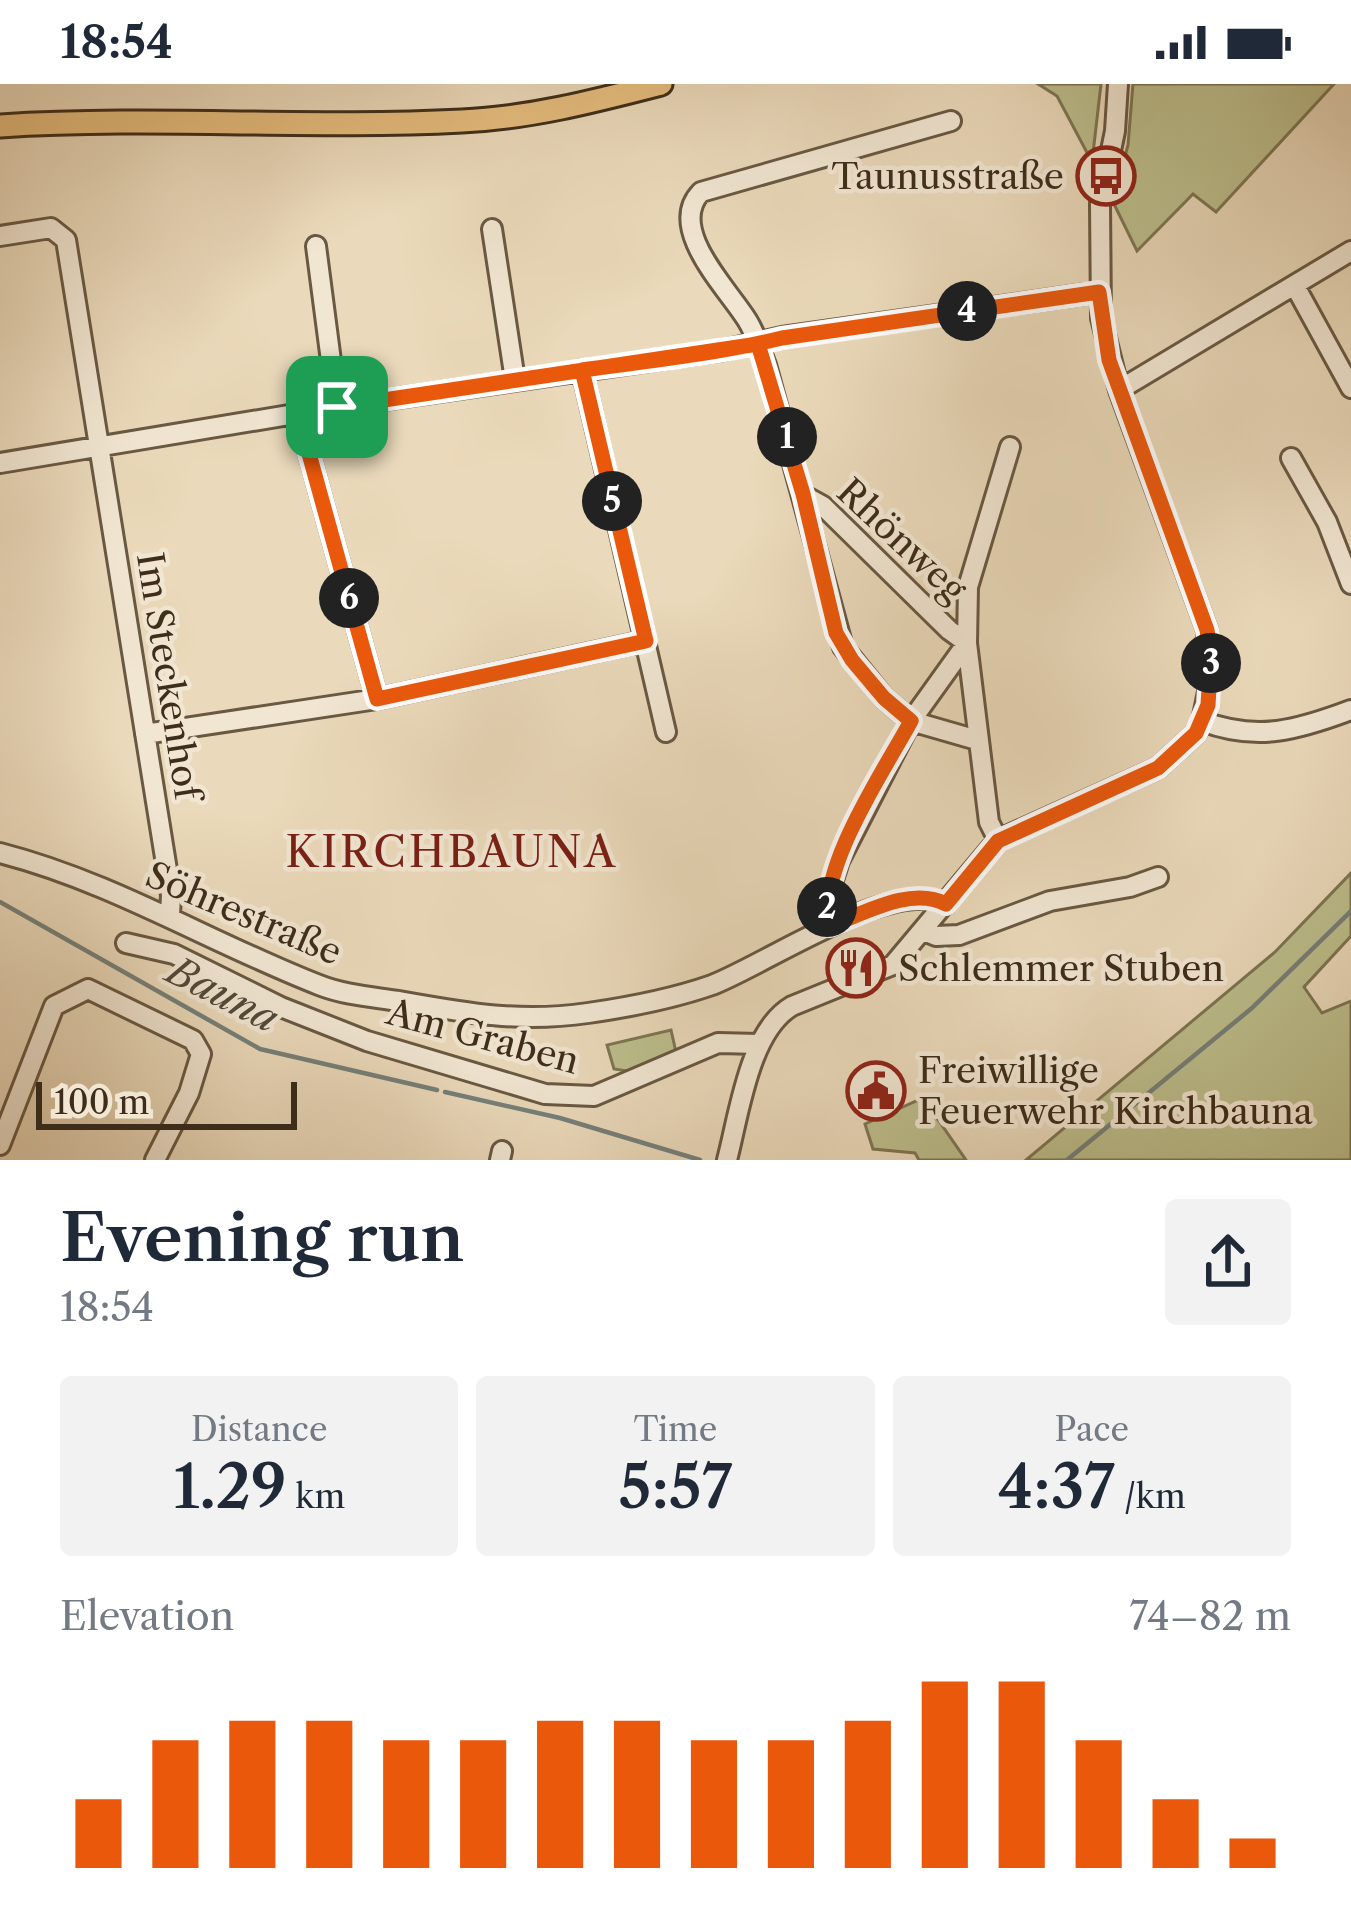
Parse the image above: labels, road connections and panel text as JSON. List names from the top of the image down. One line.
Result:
{"streets":{"street":["Rhönweg","Im Steckenhof","Söhrestraße","Am Graben"]},"crossings":[["Im Steckenhof","Söhrestraße"]],"districts":["KIRCHBAUNA"],"water":["Bauna"],"places":{"bus stop":["Taunusstraße"],"restaurant":["Schlemmer Stuben"],"public building":["Freiwillige Feuerwehr Kirchbauna"]},"scale_bar":"100 m","page":{"status":"18:54","pins":["4","1","5","6","3","2"],"scale":"100 m","heading":["Evening run","18:54"],"stats":[["Distance","1.29 km"],["Time","5:57"],["Pace","4:37 /km"]],"chart":["Elevation","74–82 m"]}}
